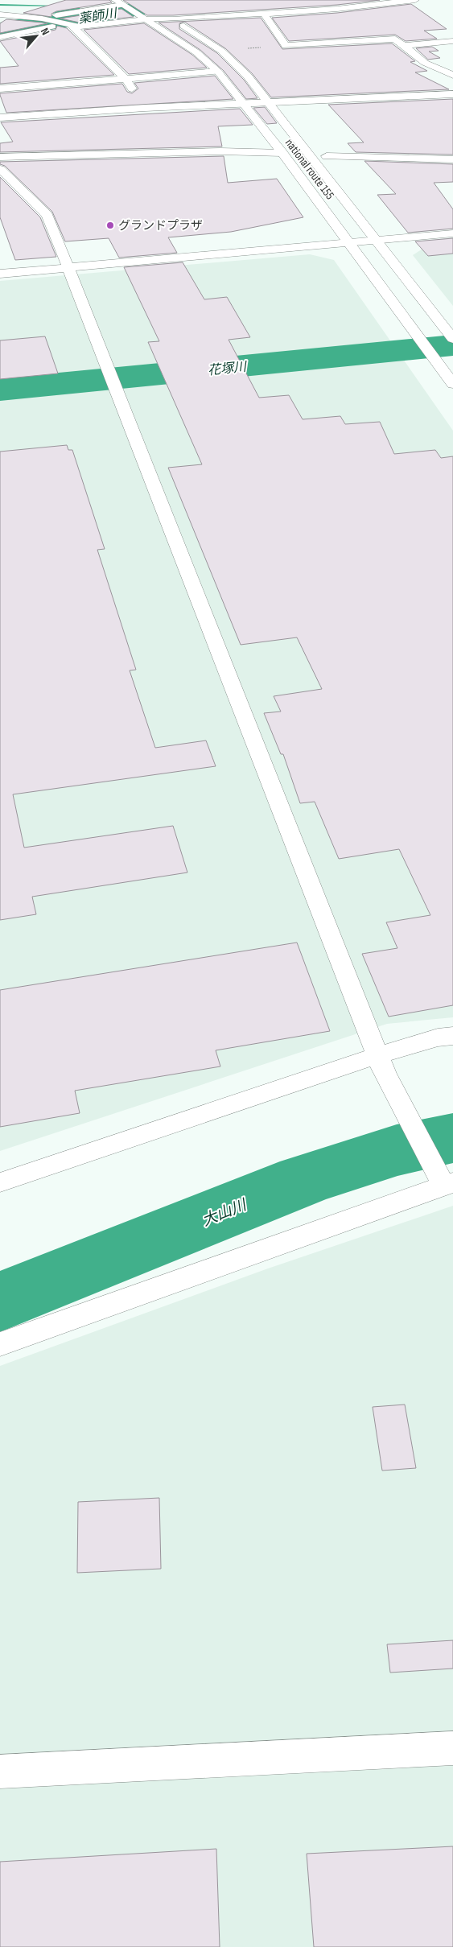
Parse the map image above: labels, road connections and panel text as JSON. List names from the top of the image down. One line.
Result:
{"streets":{"main road":["national route 155"]},"water":["薬師川","花塚川","大山川"],"places":["グランドプラザ"],"north":"top right"}
